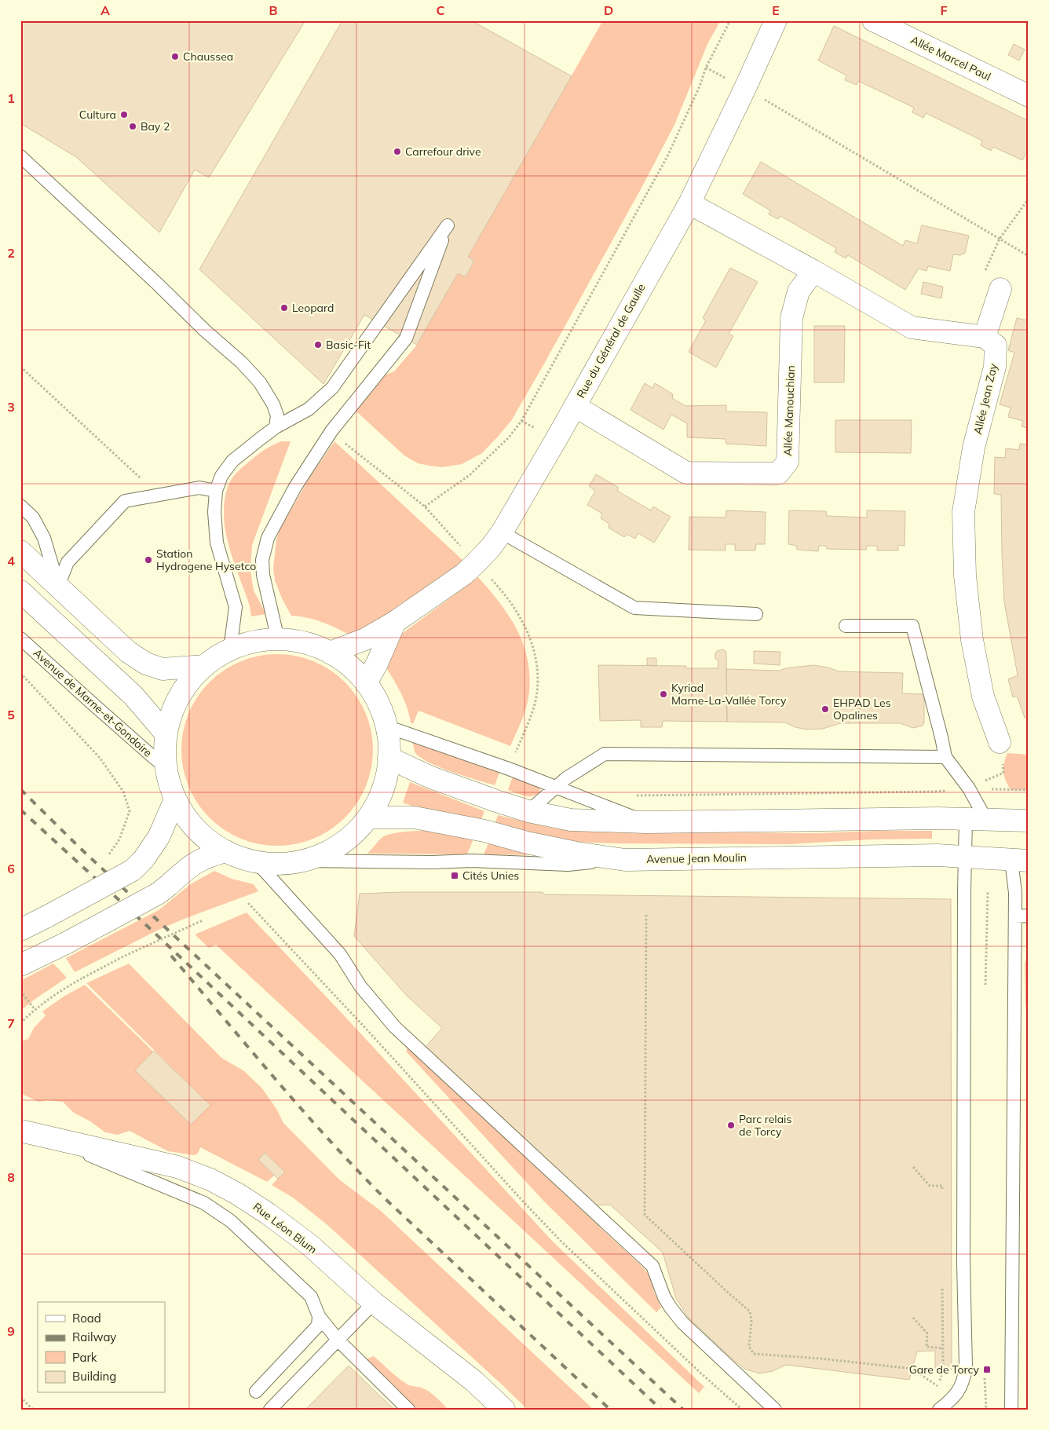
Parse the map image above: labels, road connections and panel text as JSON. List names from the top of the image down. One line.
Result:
{"streets":{"street":["Allée Marcel Paul","Rue du Général de Gaulle","Allée Jean Zay","Allée Manouchian","Avenue Jean Moulin","Rue Léon Blum"],"lane":["Avenue de Marne-et-Gondoire"]},"crossings":[["Rue du Général de Gaulle","Allée Manouchian"]],"places":{"other":["Chaussea","Cultura","Bay 2","Carrefour drive","Leopard","Basic-Fit","Station Hydrogene Hysetco","Kyriad Marne-La-Vallée Torcy","EHPAD Les Opalines","Parc relais de Torcy"],"transit":["Cités Unies","Gare de Torcy"]},"legend":["Road","Railway","Park","Building"],"grid":{"columns":["A","B","C","D","E","F"],"rows":["1","2","3","4","5","6","7","8","9"]}}
